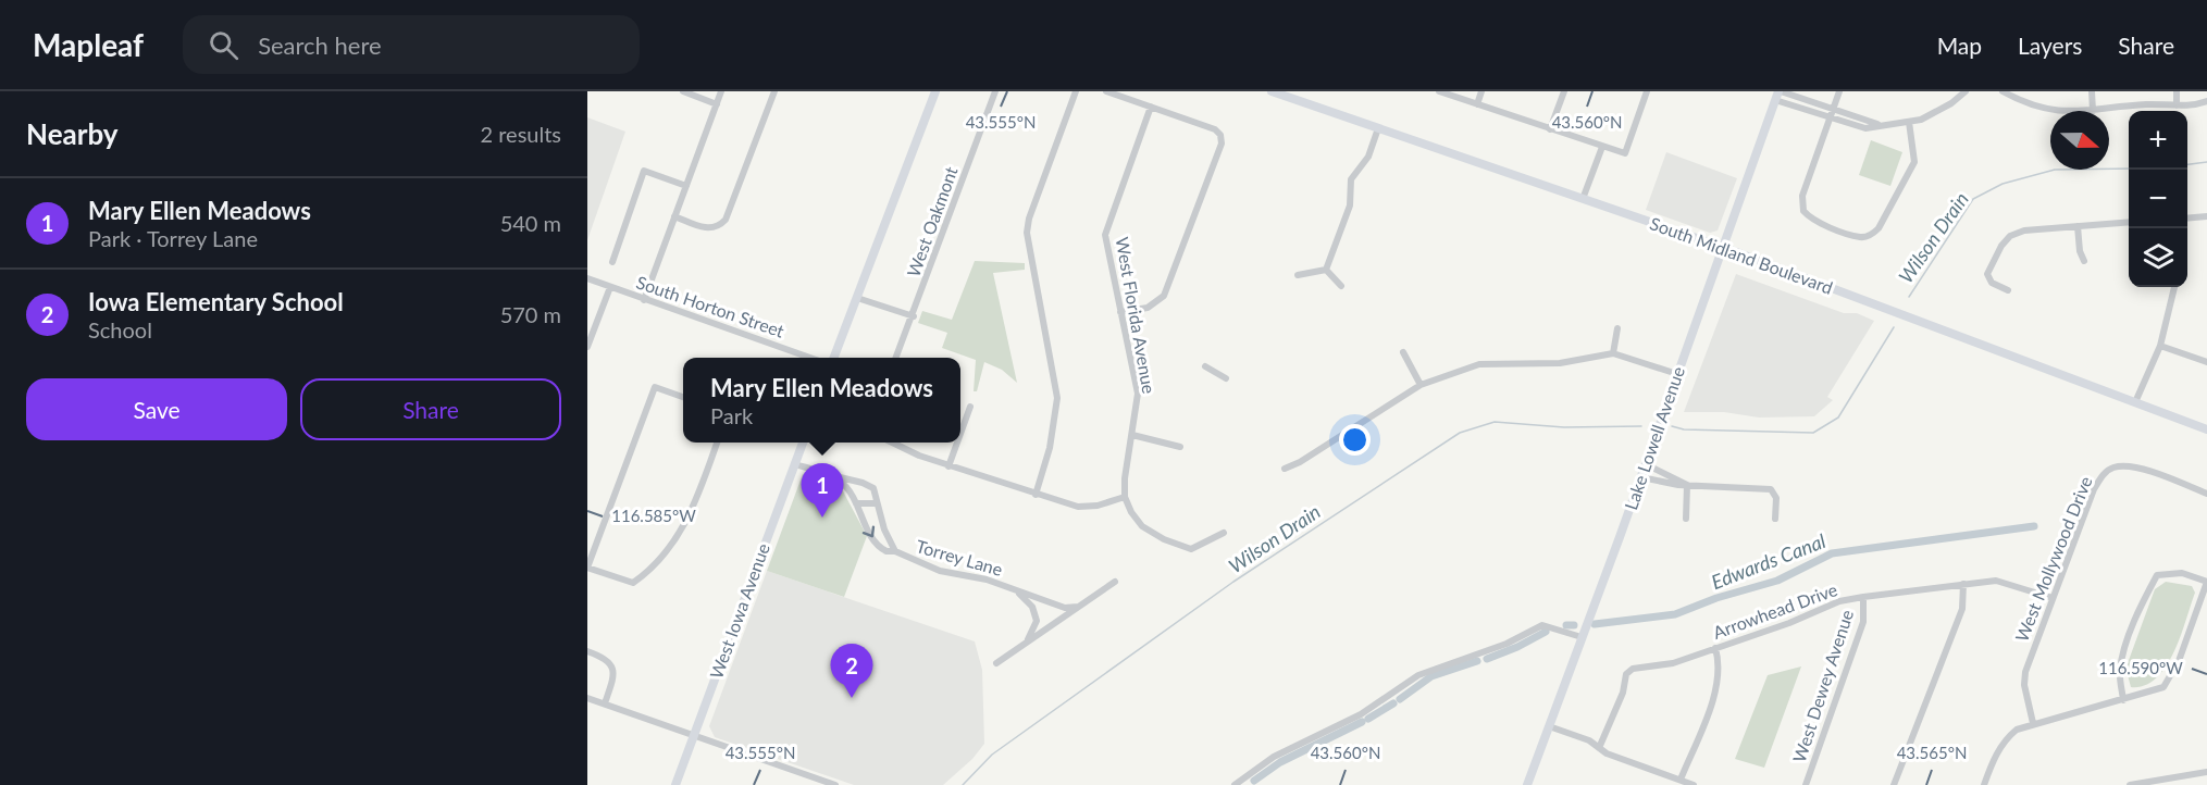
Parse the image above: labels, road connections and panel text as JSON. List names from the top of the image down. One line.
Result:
{"streets":{"main road":["South Midland Boulevard","Lake Lowell Avenue","West Iowa Avenue"],"street":["West Oakmont","South Horton Street","West Florida Avenue","Torrey Lane","West Mollywood Drive","Arrowhead Drive","West Dewey Avenue"]},"crossings":[["South Midland Boulevard","Lake Lowell Avenue"],["Torrey Lane","West Iowa Avenue"],["West Mollywood Drive","Arrowhead Drive"],["Arrowhead Drive","West Dewey Avenue"]],"water":["Wilson Drain","Edwards Canal"],"north":"right","page":{"header":"Mapleaf","search":"Search here","nav":["Map","Layers","Share"],"heading":["Nearby","2 results"],"map_buttons":["+","−"],"list":[{"mark":"1","name":"Mary Ellen Meadows","note":"Park · Torrey Lane","value":"540 m"},{"mark":"2","name":"Iowa Elementary School","note":"School","value":"570 m"}],"popup":["Mary Ellen Meadows","Park"],"buttons":["Save","Share"],"pins":["1","2"]},"coordinates":["43.555°N","43.560°N","116.585°W","116.590°W","43.565°N"]}
